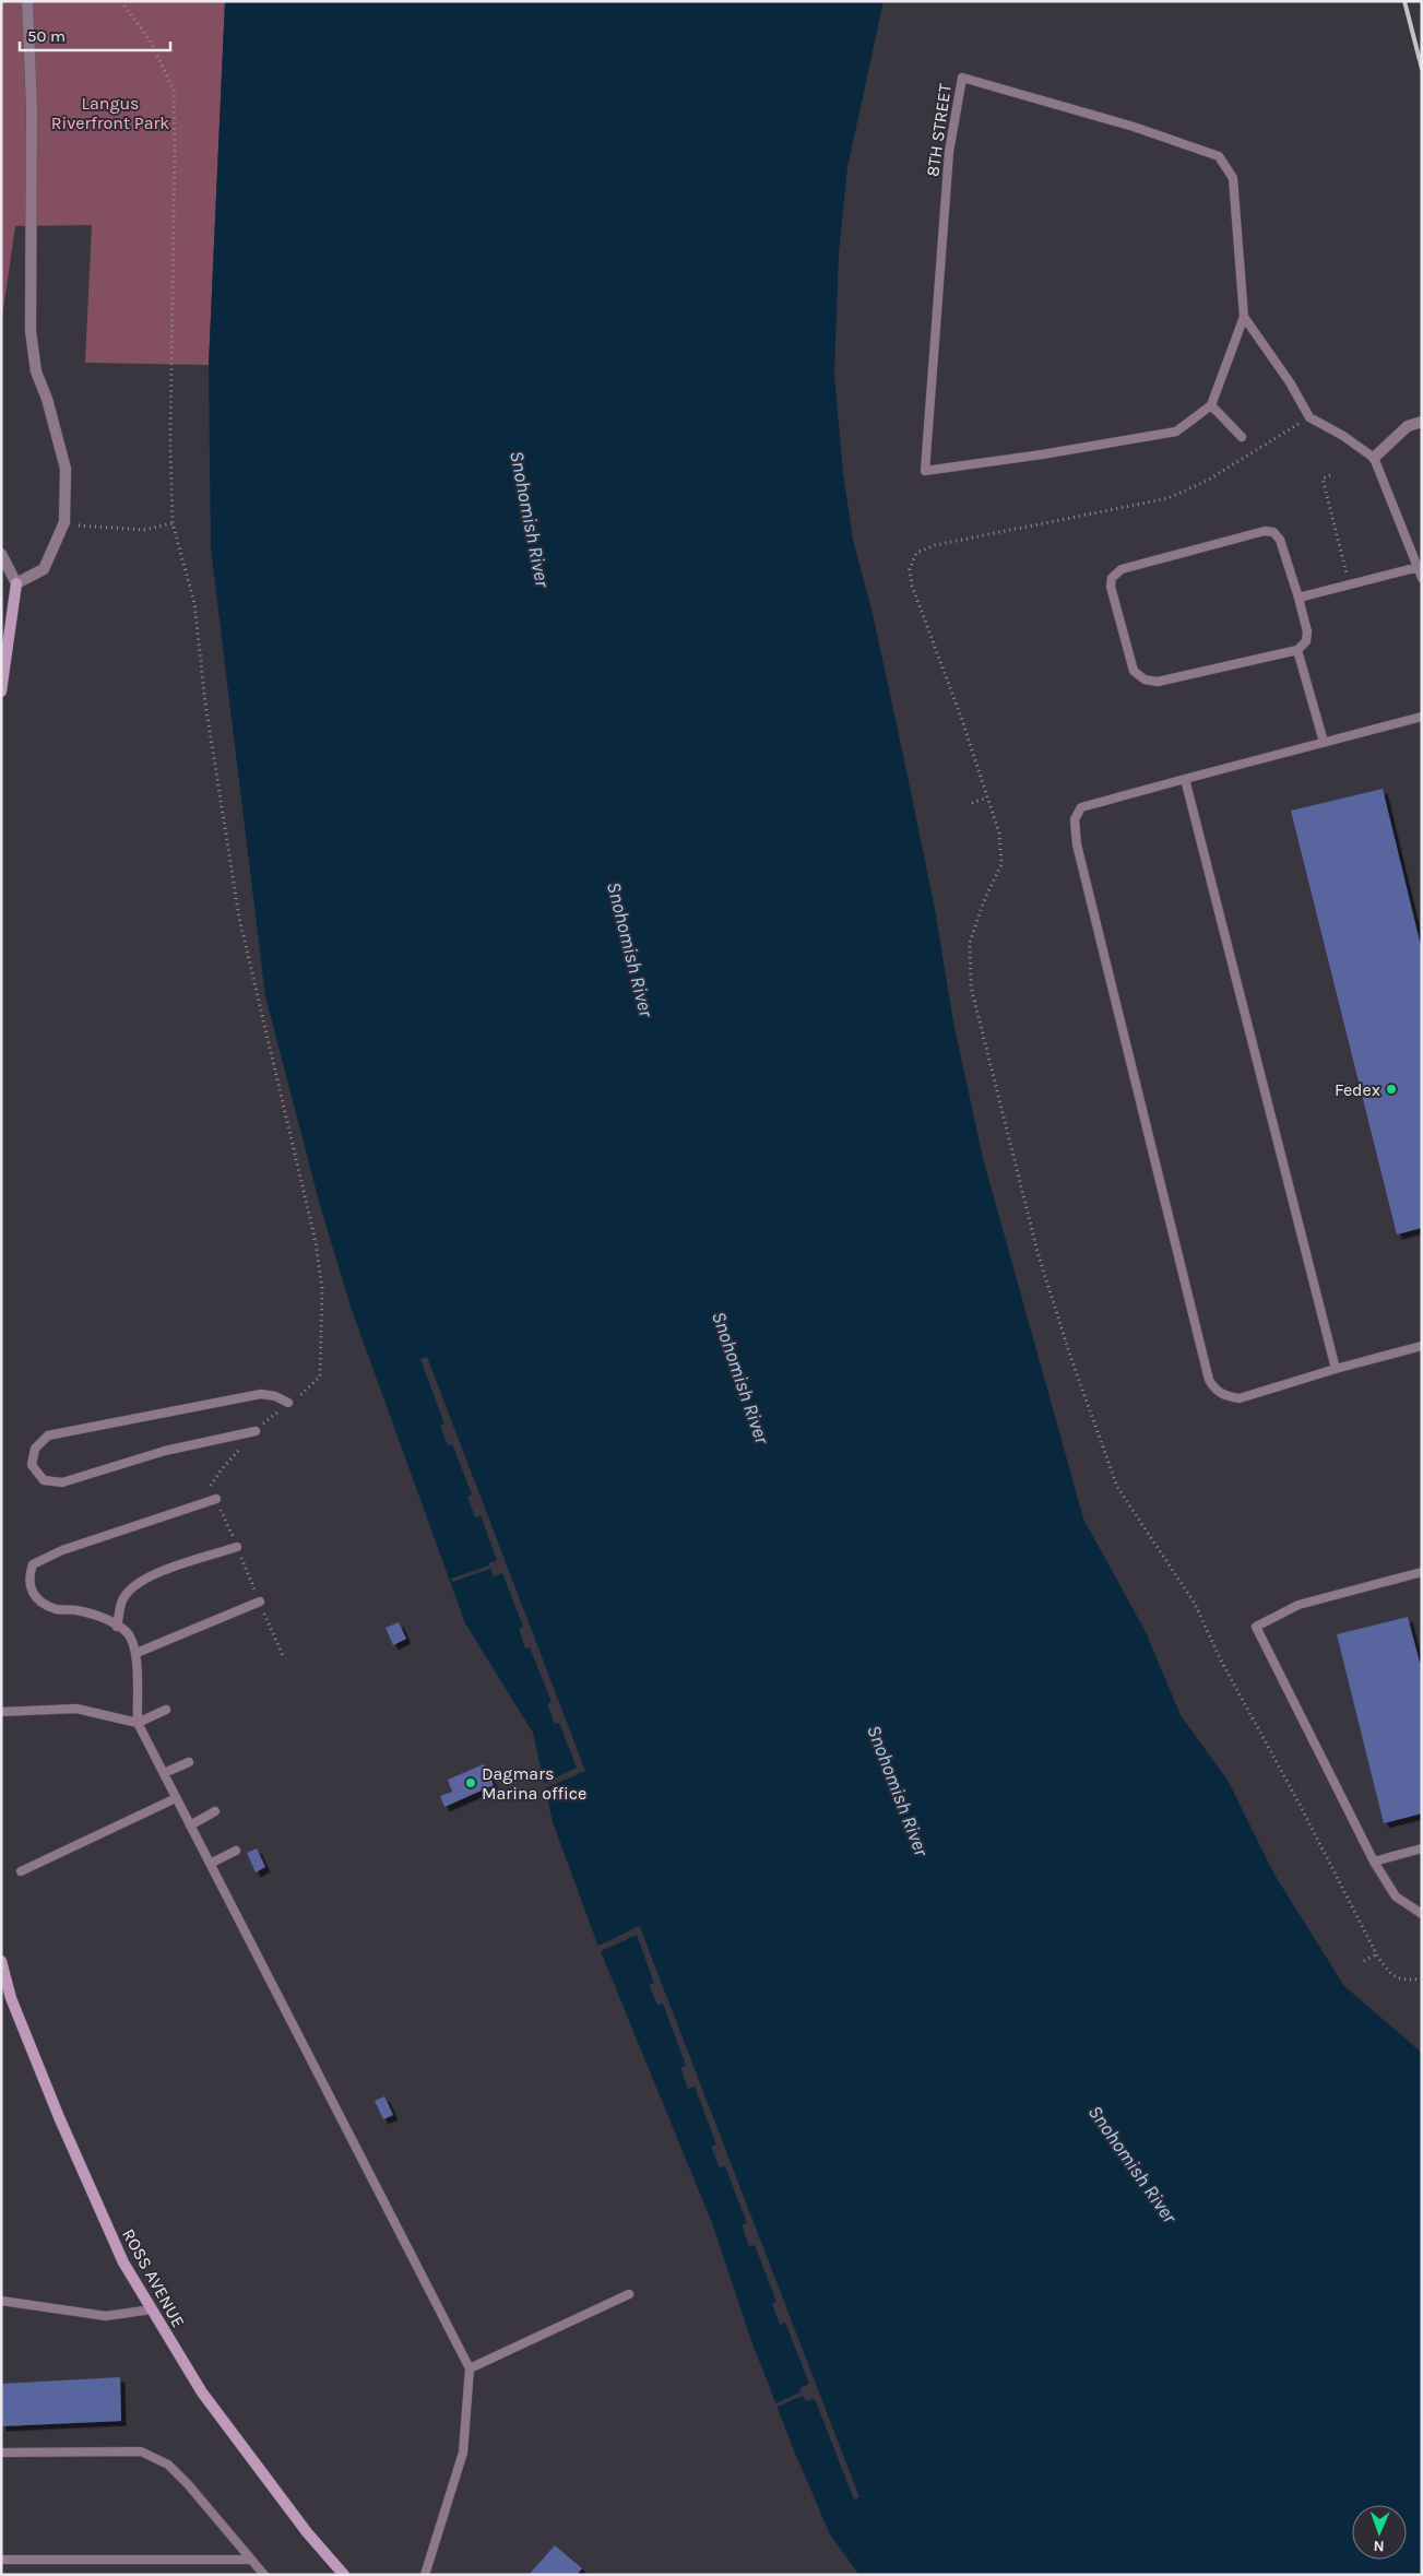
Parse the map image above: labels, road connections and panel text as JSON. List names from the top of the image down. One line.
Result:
{"streets":{"street":["ROSS AVENUE"],"lane":["8TH STREET"]},"water":["Snohomish River"],"parks":["Langus Riverfront Park"],"places":["Fedex","Dagmars Marina office"],"scale_bar":"50 m","north":"bottom"}
